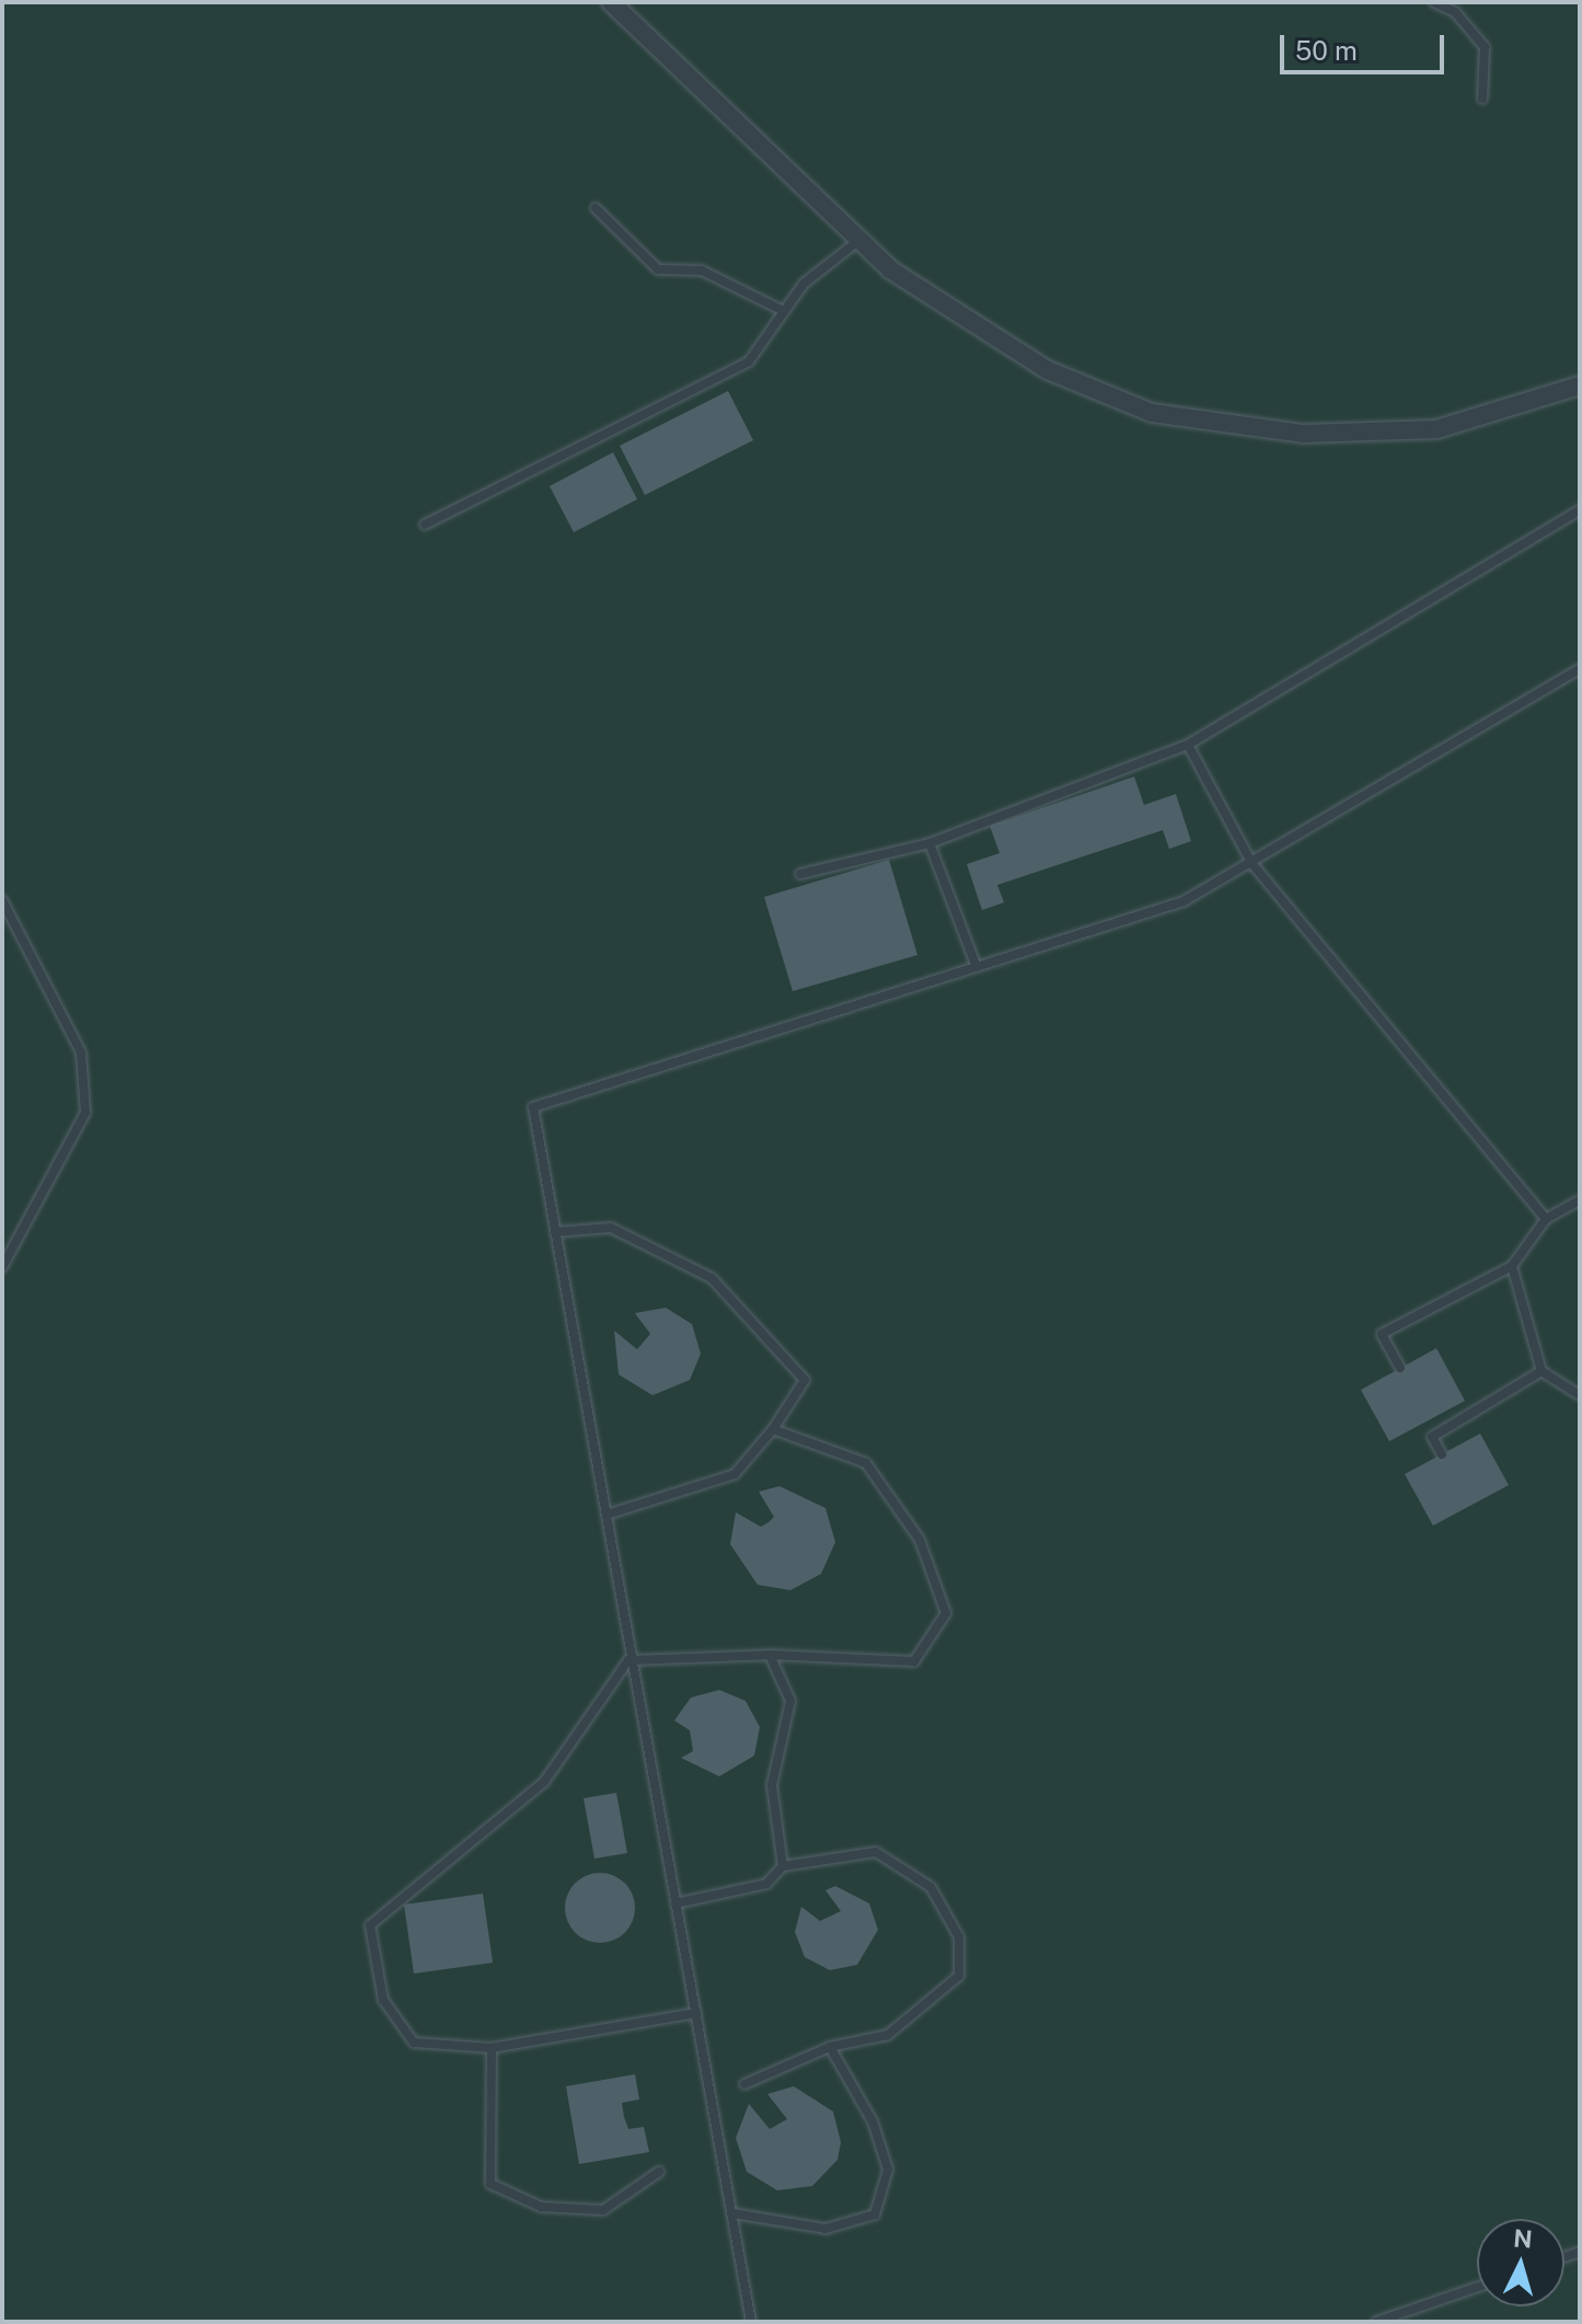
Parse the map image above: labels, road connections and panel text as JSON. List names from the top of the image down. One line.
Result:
{"scale_bar":"50 m","north":"top"}
